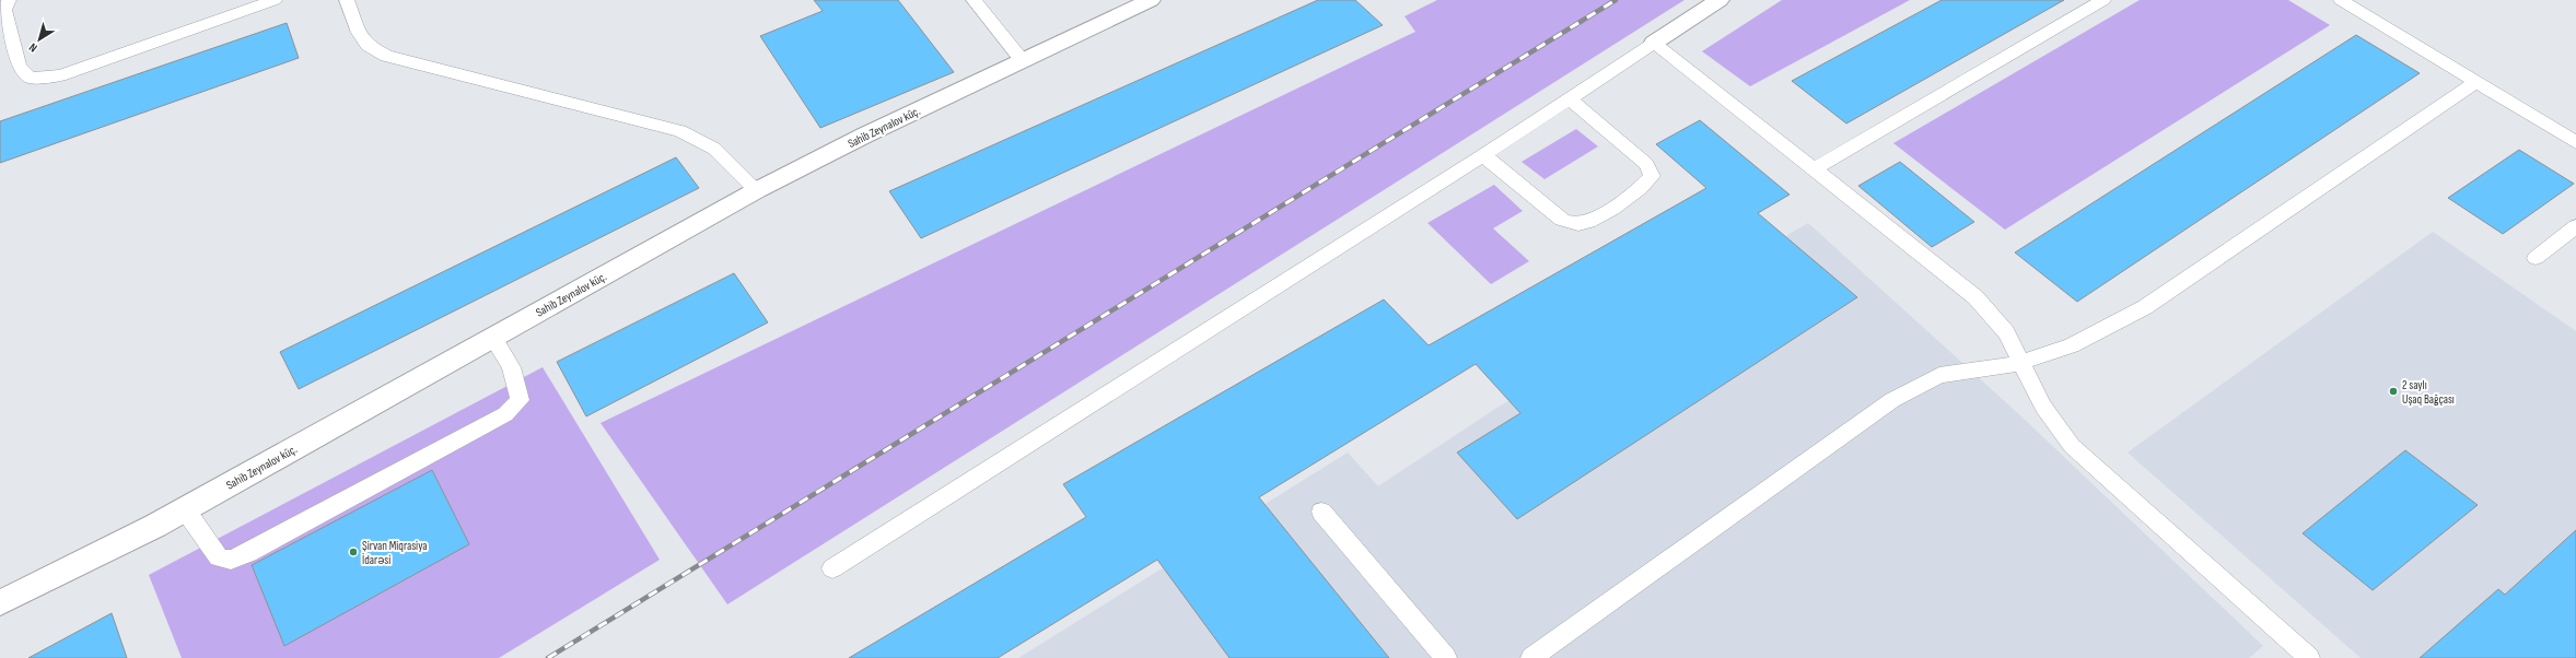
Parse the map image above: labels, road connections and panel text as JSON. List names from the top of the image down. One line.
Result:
{"streets":{"street":["Sahib Zeynalov küç."]},"places":["2 saylı Uşaq Bağçası","Şirvan Miqrasiya İdarəsi"],"north":"bottom left"}
